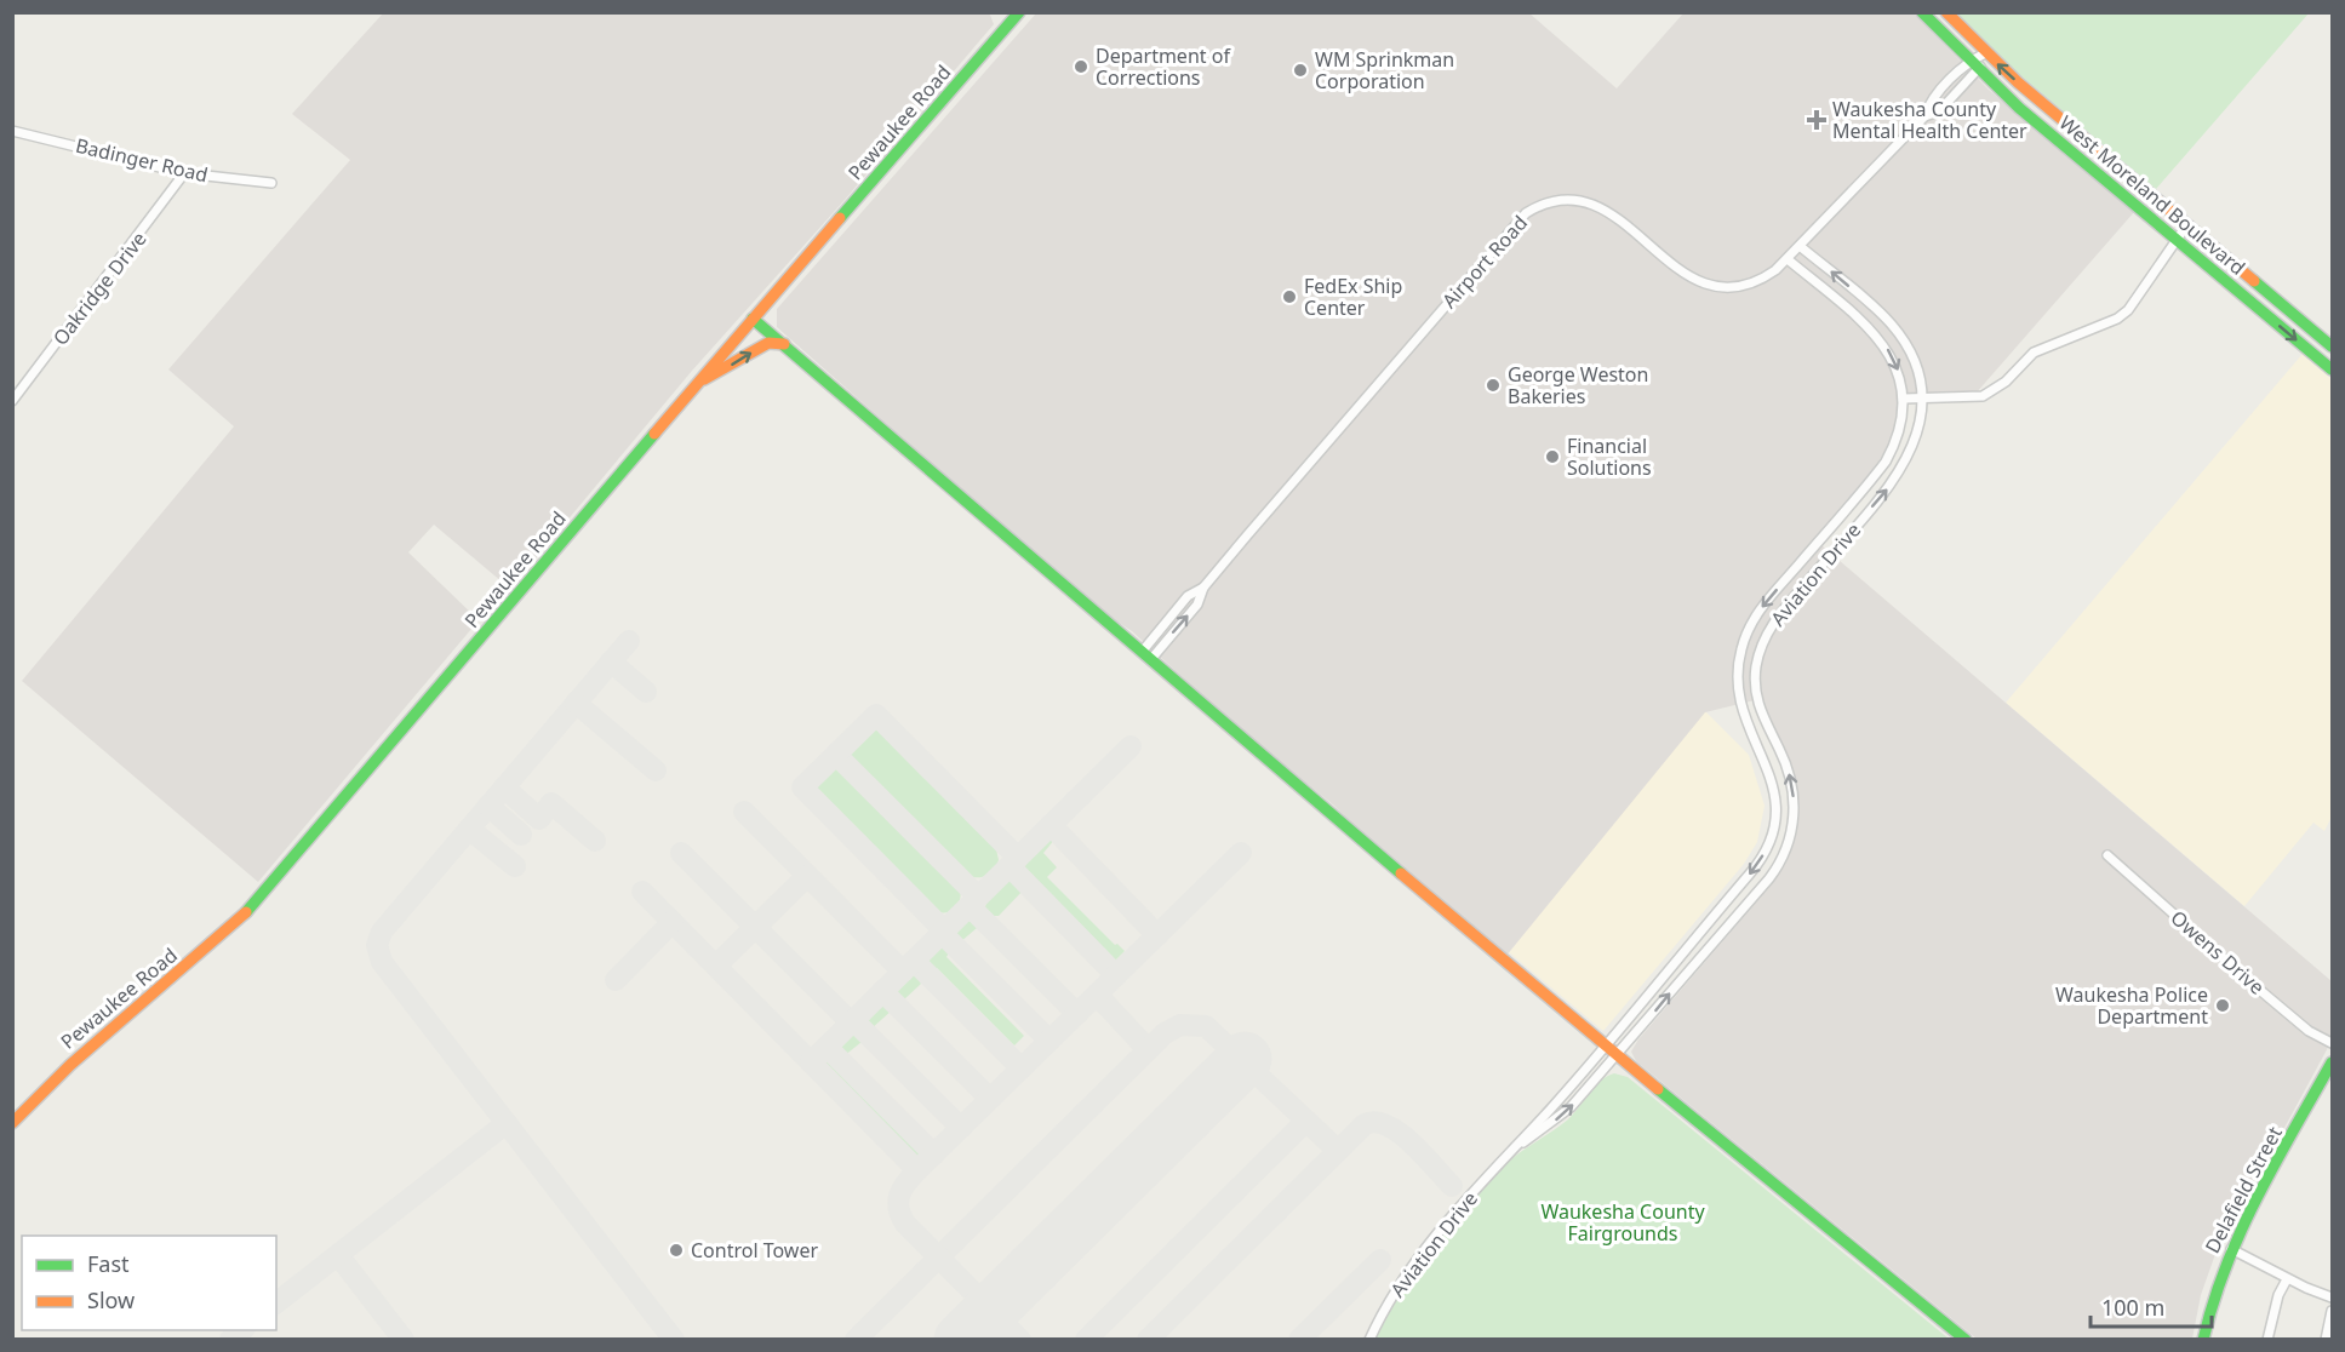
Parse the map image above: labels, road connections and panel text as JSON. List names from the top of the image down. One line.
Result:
{"streets":{"street":["Pewaukee Road","Badinger Road","West Moreland Boulevard","Airport Road","Oakridge Drive","Aviation Drive","Owens Drive","Delafield Street"]},"crossings":[["Badinger Road","Oakridge Drive"],["West Moreland Boulevard","Airport Road"],["Airport Road","Aviation Drive"]],"parks":["Waukesha County Fairgrounds"],"places":{"other":["Department of Corrections","WM Sprinkman Corporation","FedEx Ship Center","George Weston Bakeries","Financial Solutions","Waukesha Police Department","Control Tower"],"health":["Waukesha County Mental Health Center"]},"legend":["Fast","Slow"],"scale_bar":"100 m"}
